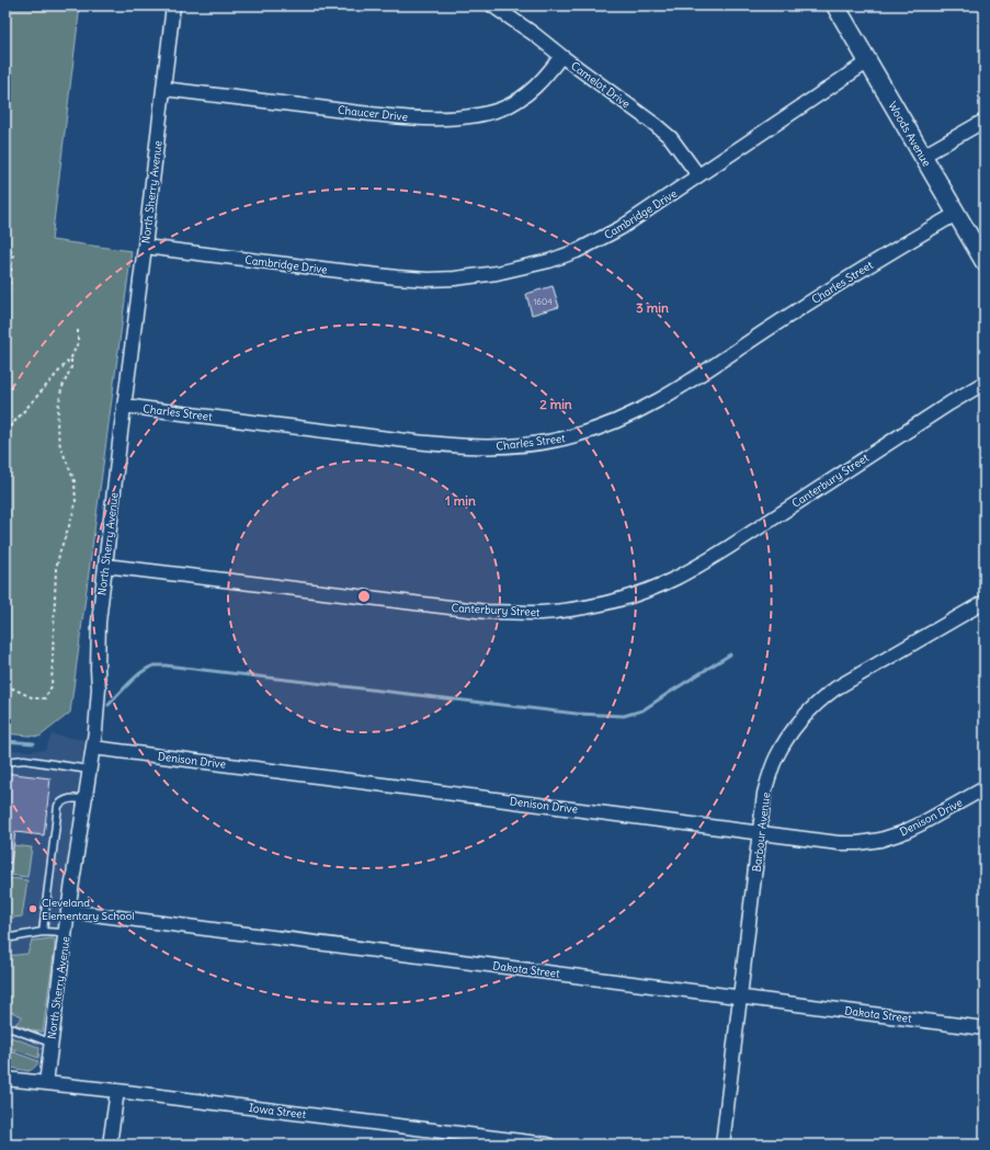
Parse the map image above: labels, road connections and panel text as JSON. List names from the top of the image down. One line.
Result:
{"streets":{"street":["Camelot Drive","Chaucer Drive","Woods Avenue","North Sherry Avenue","Cambridge Drive","Charles Street","Canterbury Street","Denison Drive","Barbour Avenue","Dakota Street","Iowa Street"]},"crossings":[["Camelot Drive","Chaucer Drive"],["Camelot Drive","Cambridge Drive"],["Chaucer Drive","North Sherry Avenue"],["Woods Avenue","Cambridge Drive"],["Woods Avenue","Charles Street"],["North Sherry Avenue","Cambridge Drive"],["North Sherry Avenue","Charles Street"],["North Sherry Avenue","Canterbury Street"],["North Sherry Avenue","Denison Drive"],["North Sherry Avenue","Dakota Street"],["North Sherry Avenue","Iowa Street"],["Denison Drive","Barbour Avenue"],["Barbour Avenue","Dakota Street"]],"places":["Cleveland Elementary School"],"house_numbers":["1604"],"rings":["3 min","2 min","1 min"]}
